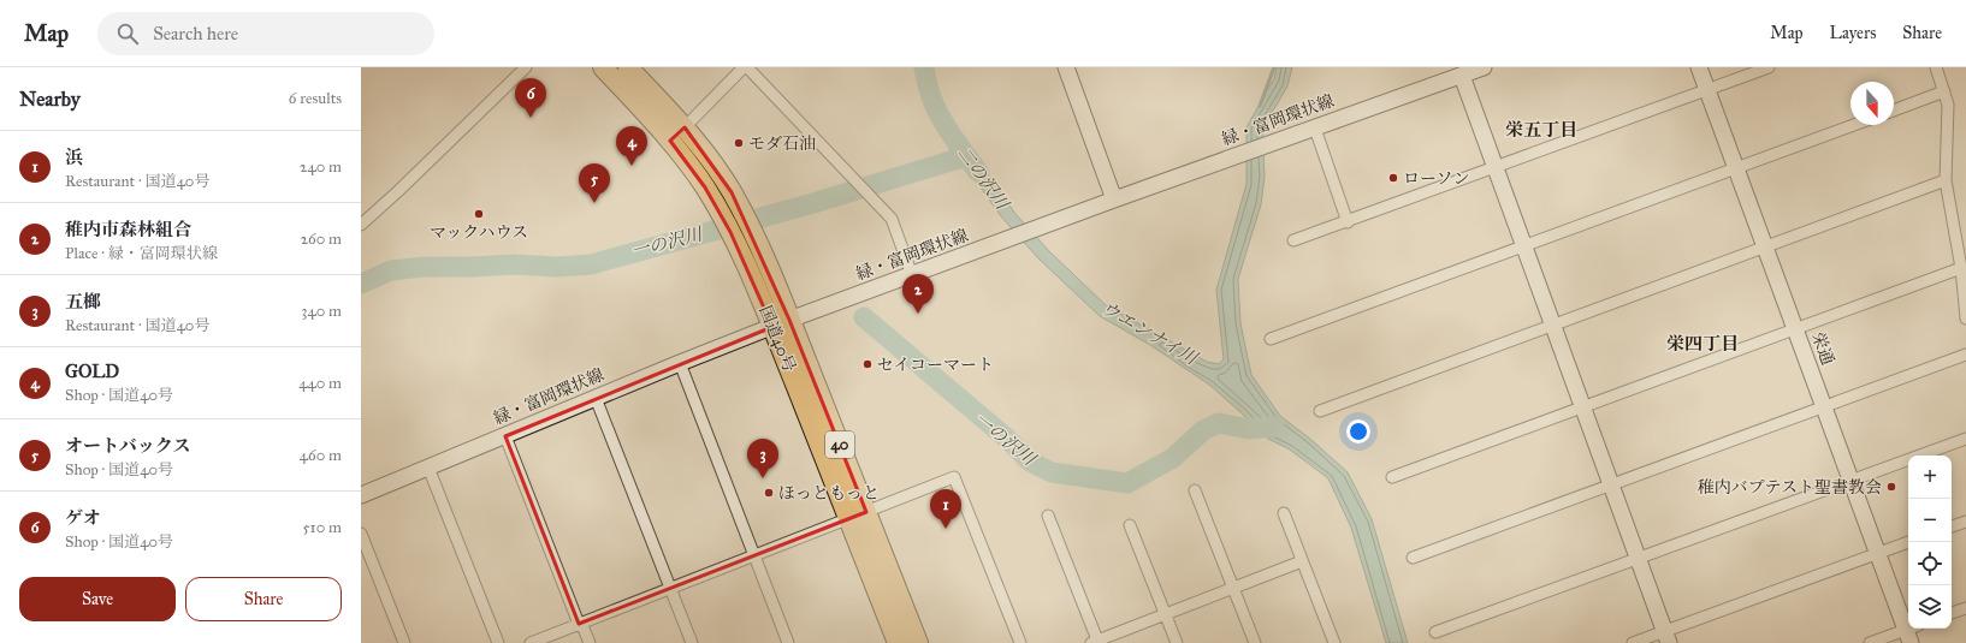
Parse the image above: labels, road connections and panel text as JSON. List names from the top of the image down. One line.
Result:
{"streets":{"highway":["国道40号","40"],"street":["緑・富岡環状線","栄通"]},"crossings":[["緑・富岡環状線","国道40号"]],"districts":["栄五丁目","栄四丁目"],"water":["二の沢川","一の沢川","ウエンナイ川"],"places":["モダ石油","ローソン","マックハウス","セイコーマート","稚内バプテスト聖書教会","ほっともっと"],"north":"bottom","page":{"header":"Map","search":"Search here","nav":["Map","Layers","Share"],"heading":["Nearby","6 results"],"pins":["6","4","5","2","3","1"],"list":[{"mark":"1","name":"浜","note":"Restaurant · 国道40号","value":"240 m"},{"mark":"2","name":"稚内市森林組合","note":"Place · 緑・富岡環状線","value":"260 m"},{"mark":"3","name":"五榔","note":"Restaurant · 国道40号","value":"340 m"},{"mark":"4","name":"GOLD","note":"Shop · 国道40号","value":"440 m"},{"mark":"5","name":"オートバックス","note":"Shop · 国道40号","value":"460 m"},{"mark":"6","name":"ゲオ","note":"Shop · 国道40号","value":"510 m"}],"map_buttons":["+","−"],"buttons":["Save","Share"]}}
